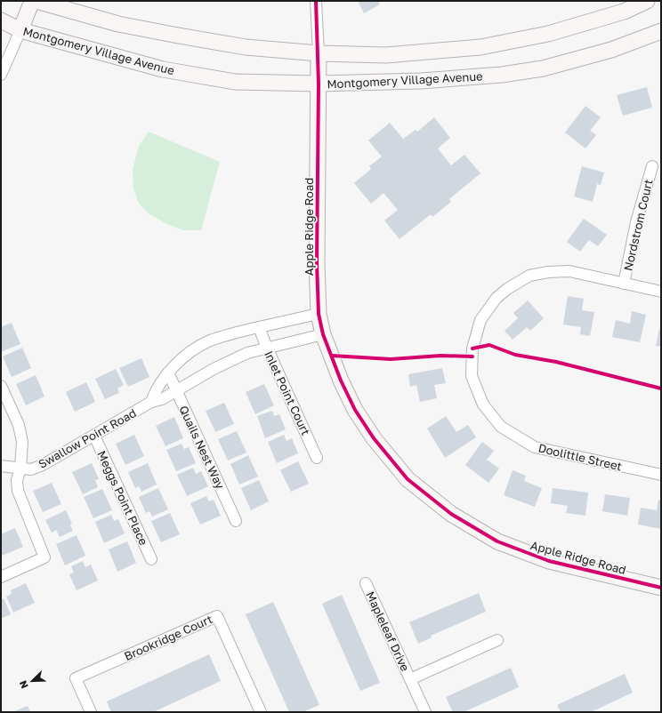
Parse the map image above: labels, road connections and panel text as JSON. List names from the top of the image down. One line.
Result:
{"streets":{"main road":["Montgomery Village Avenue","Apple Ridge Road"],"street":["Nordstrom Court","Inlet Point Court","Swallow Point Road","Quails Nest Way","Doolittle Street","Meggs Point Place","Mapleleaf Drive","Brookridge Court"]},"crossings":[["Montgomery Village Avenue","Apple Ridge Road"],["Nordstrom Court","Doolittle Street"],["Apple Ridge Road","Swallow Point Road"],["Inlet Point Court","Swallow Point Road"],["Swallow Point Road","Quails Nest Way"],["Swallow Point Road","Meggs Point Place"]],"north":"bottom left"}
